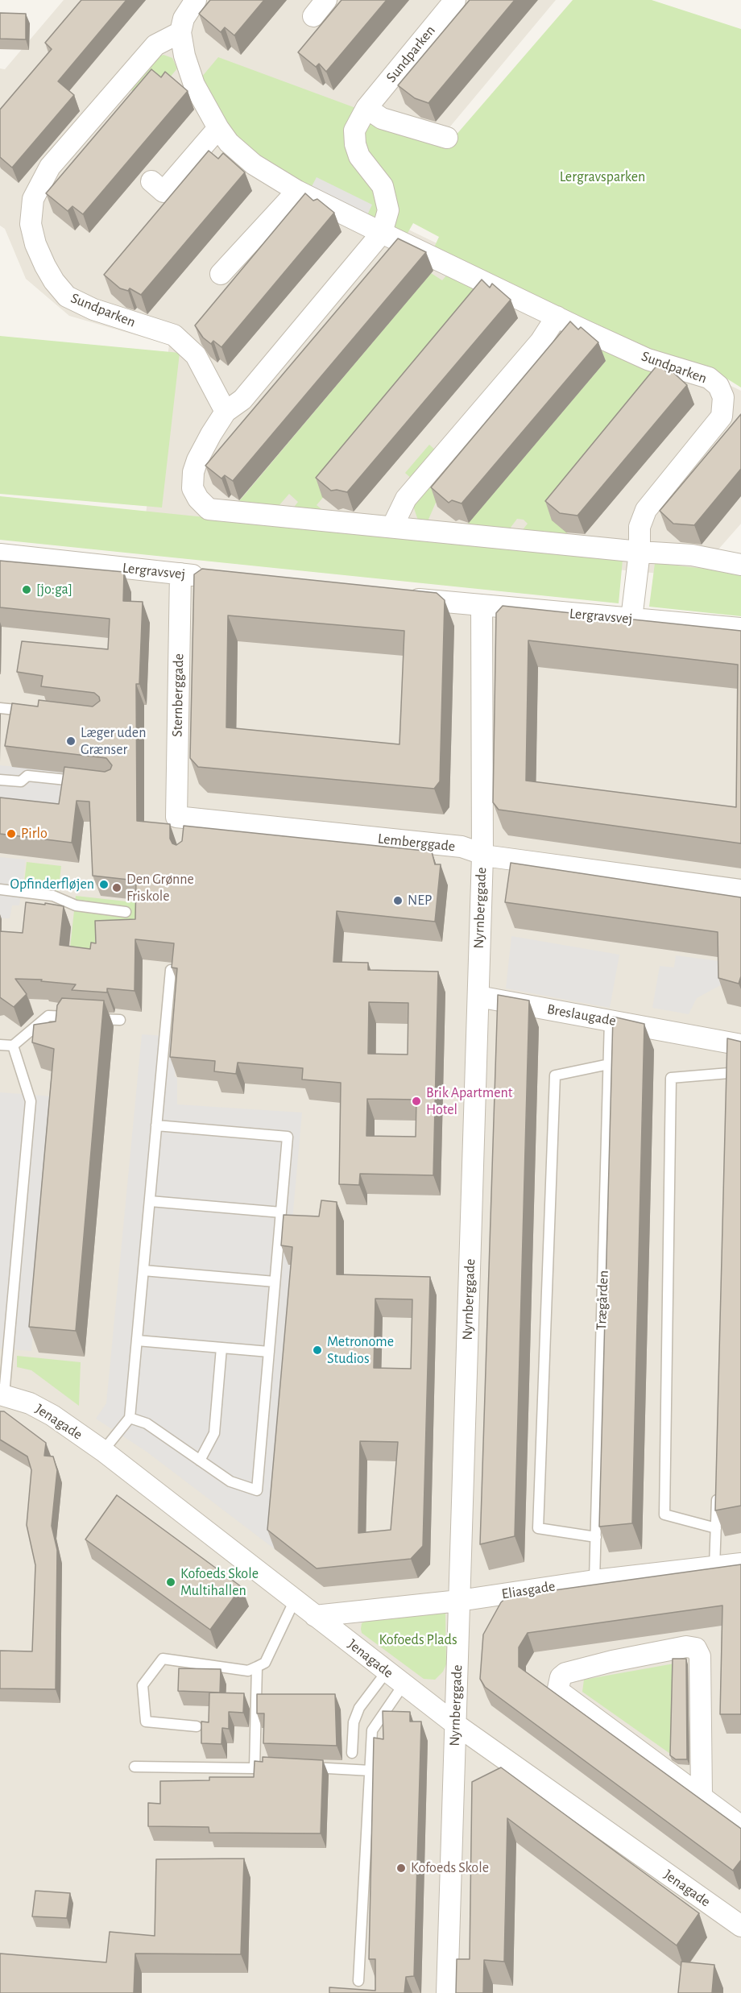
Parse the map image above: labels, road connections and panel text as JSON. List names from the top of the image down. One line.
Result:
{"streets":{"street":["Sundparken","Lergravsvej","Sternberggade","Lemberggade","Nyrnberggade","Breslaugade","Jenagade","Eliasgade"],"lane":["Trægården"]},"crossings":[["Sundparken","Lergravsvej"],["Lergravsvej","Sternberggade"],["Lergravsvej","Nyrnberggade"],["Sternberggade","Lemberggade"],["Lemberggade","Nyrnberggade"],["Nyrnberggade","Breslaugade"],["Nyrnberggade","Jenagade"],["Nyrnberggade","Eliasgade"],["Breslaugade","Trægården"],["Trægården","Eliasgade"],["Jenagade","Eliasgade"]],"parks":["Lergravsparken","Kofoeds Plads"],"places":["[jo:ga]","Læger uden Grænser","Pirlo","Opfinderfløjen","Den Grønne Friskole","NEP","Brik Apartment Hotel","Metronome Studios","Kofoeds Skole Multihallen","Kofoeds Skole"]}
